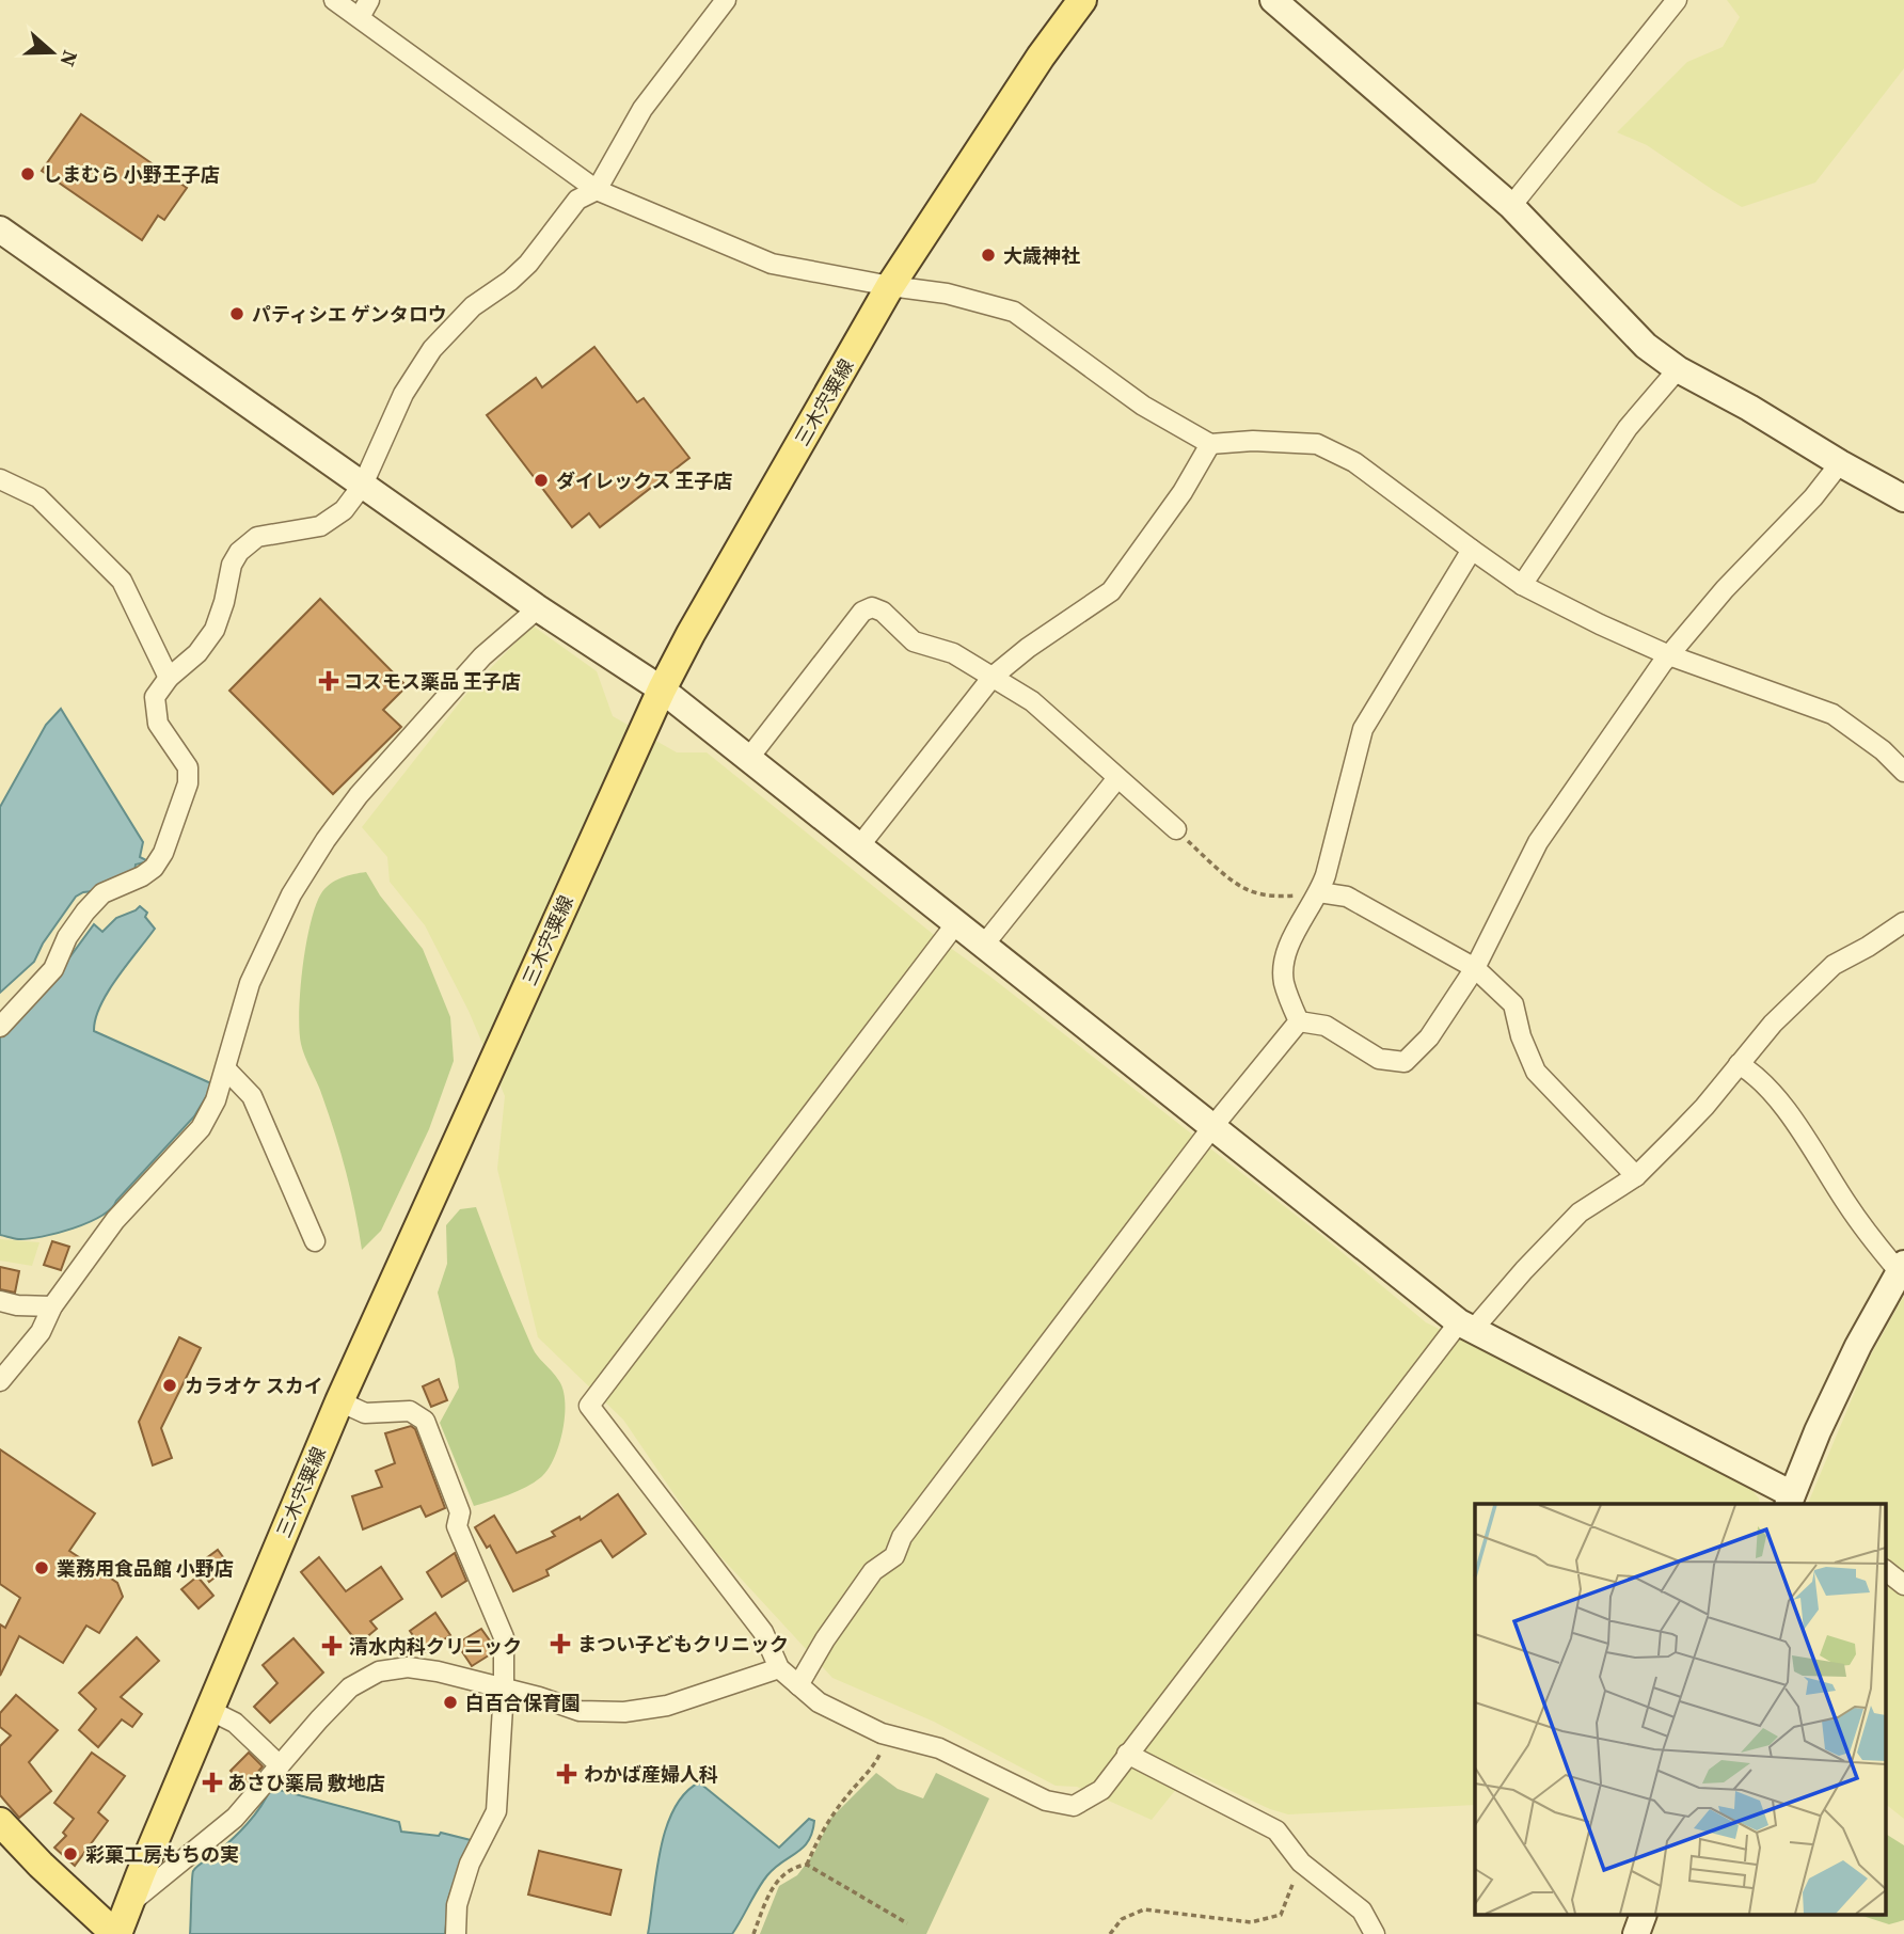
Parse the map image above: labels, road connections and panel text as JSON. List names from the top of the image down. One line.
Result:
{"streets":{"main road":["三木宍粟線"]},"places":{"other":["しまむら 小野王子店","大歳神社","パティシエ ゲンタロウ","ダイレックス 王子店","カラオケ スカイ","業務用食品館 小野店","白百合保育園","彩菓工房もちの実"],"health":["コスモス薬品 王子店","まつい子どもクリニック","清水内科クリニック","わかば産婦人科","あさひ薬局 敷地店"]},"north":"right"}
